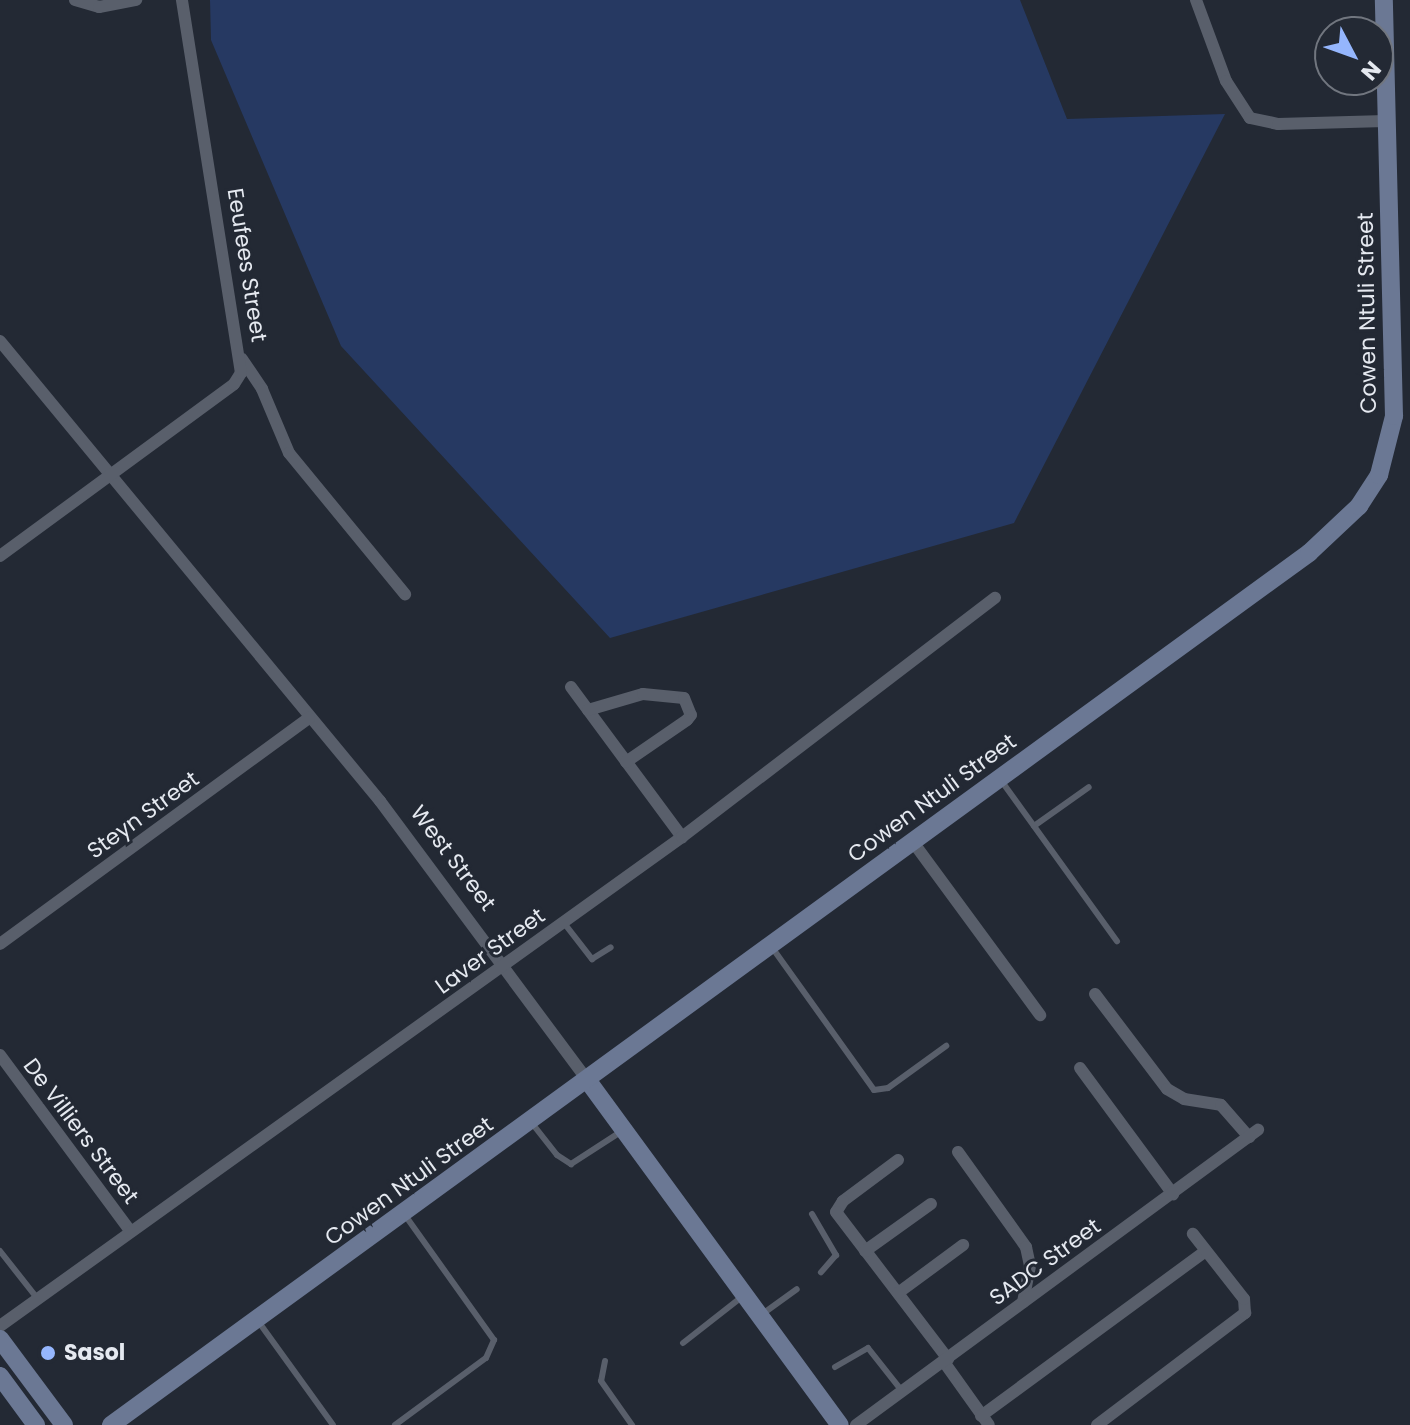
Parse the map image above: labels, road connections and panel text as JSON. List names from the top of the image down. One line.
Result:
{"streets":{"street":["Eeufees Street","Cowen Ntuli Street","Steyn Street","West Street","Laver Street","De Villiers Street","SADC Street"]},"crossings":[["Eeufees Street","West Street"],["Cowen Ntuli Street","West Street"],["Steyn Street","West Street"],["West Street","Laver Street"],["Laver Street","De Villiers Street"]],"places":["Sasol"],"north":"bottom right"}
